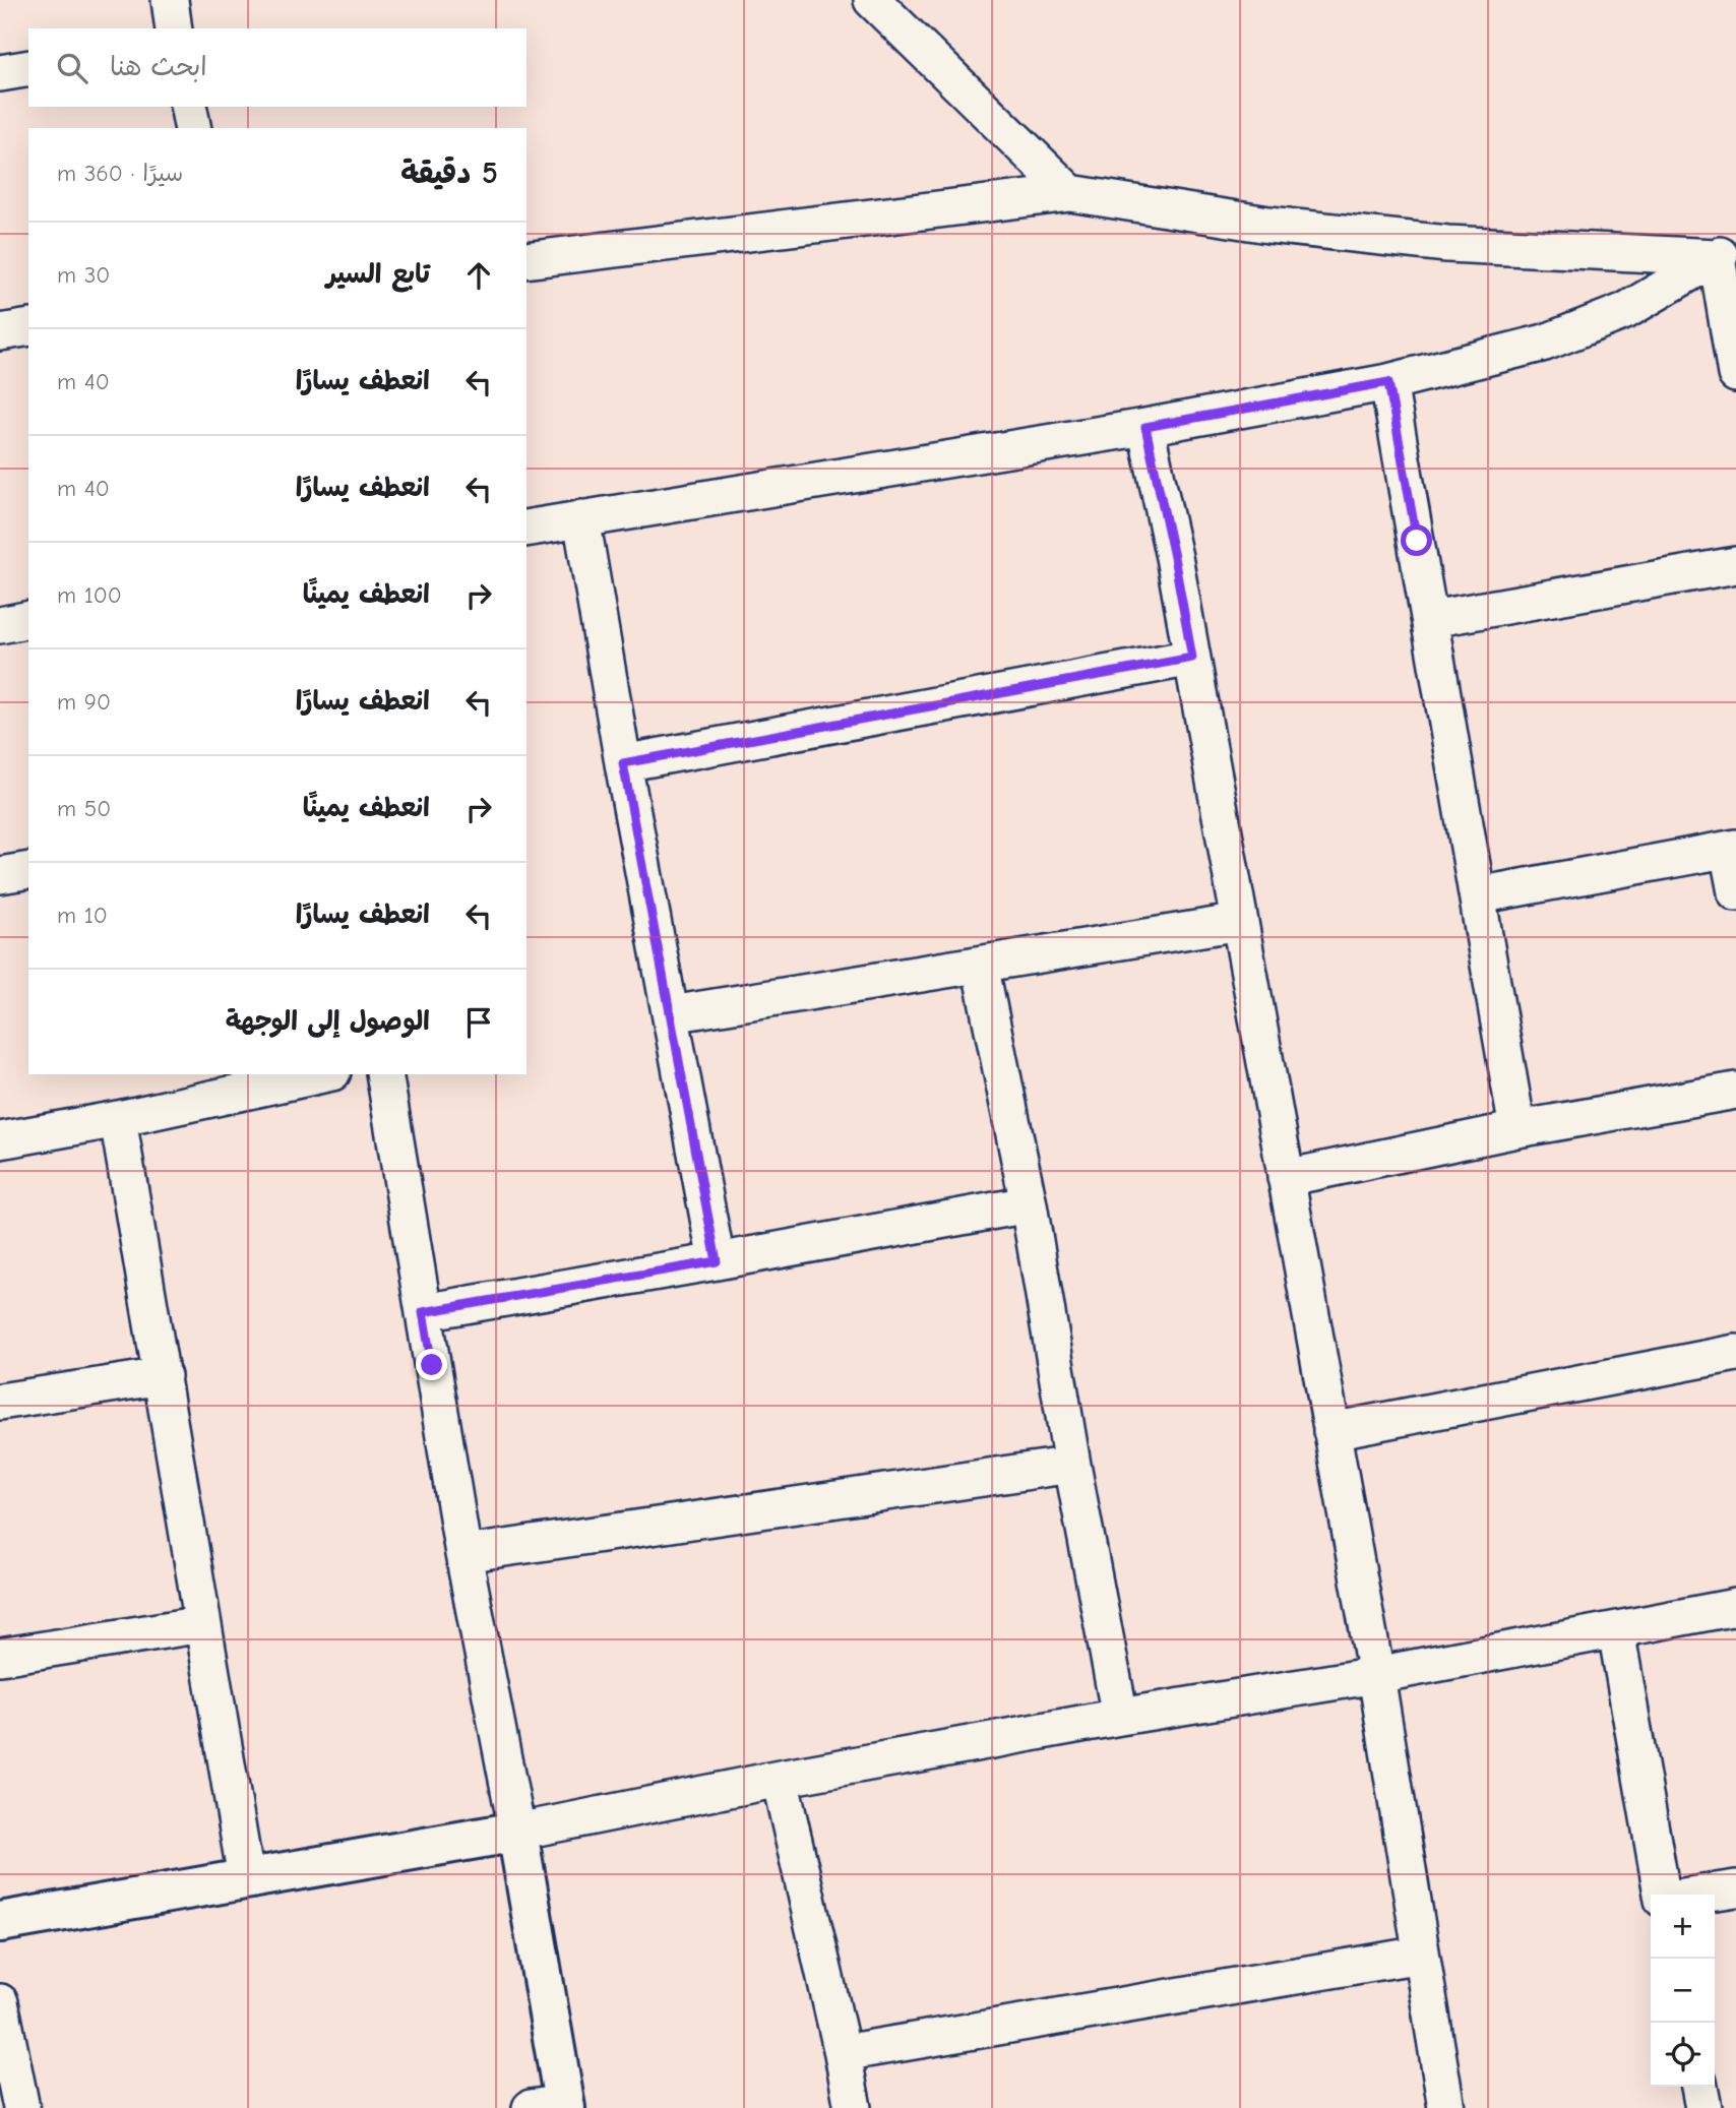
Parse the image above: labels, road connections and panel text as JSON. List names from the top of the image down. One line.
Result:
{"page":{"search":"ابحث هنا","heading":["5 دقيقة","سيرًا · 360 m"],"list":[["تابع السير","30 m"],["انعطف يسارًا","40 m"],["انعطف يسارًا","40 m"],["انعطف يمينًا","100 m"],["انعطف يسارًا","90 m"],["انعطف يمينًا","50 m"],["انعطف يسارًا","10 m"],"الوصول إلى الوجهة"],"map_buttons":["+","−"]}}
